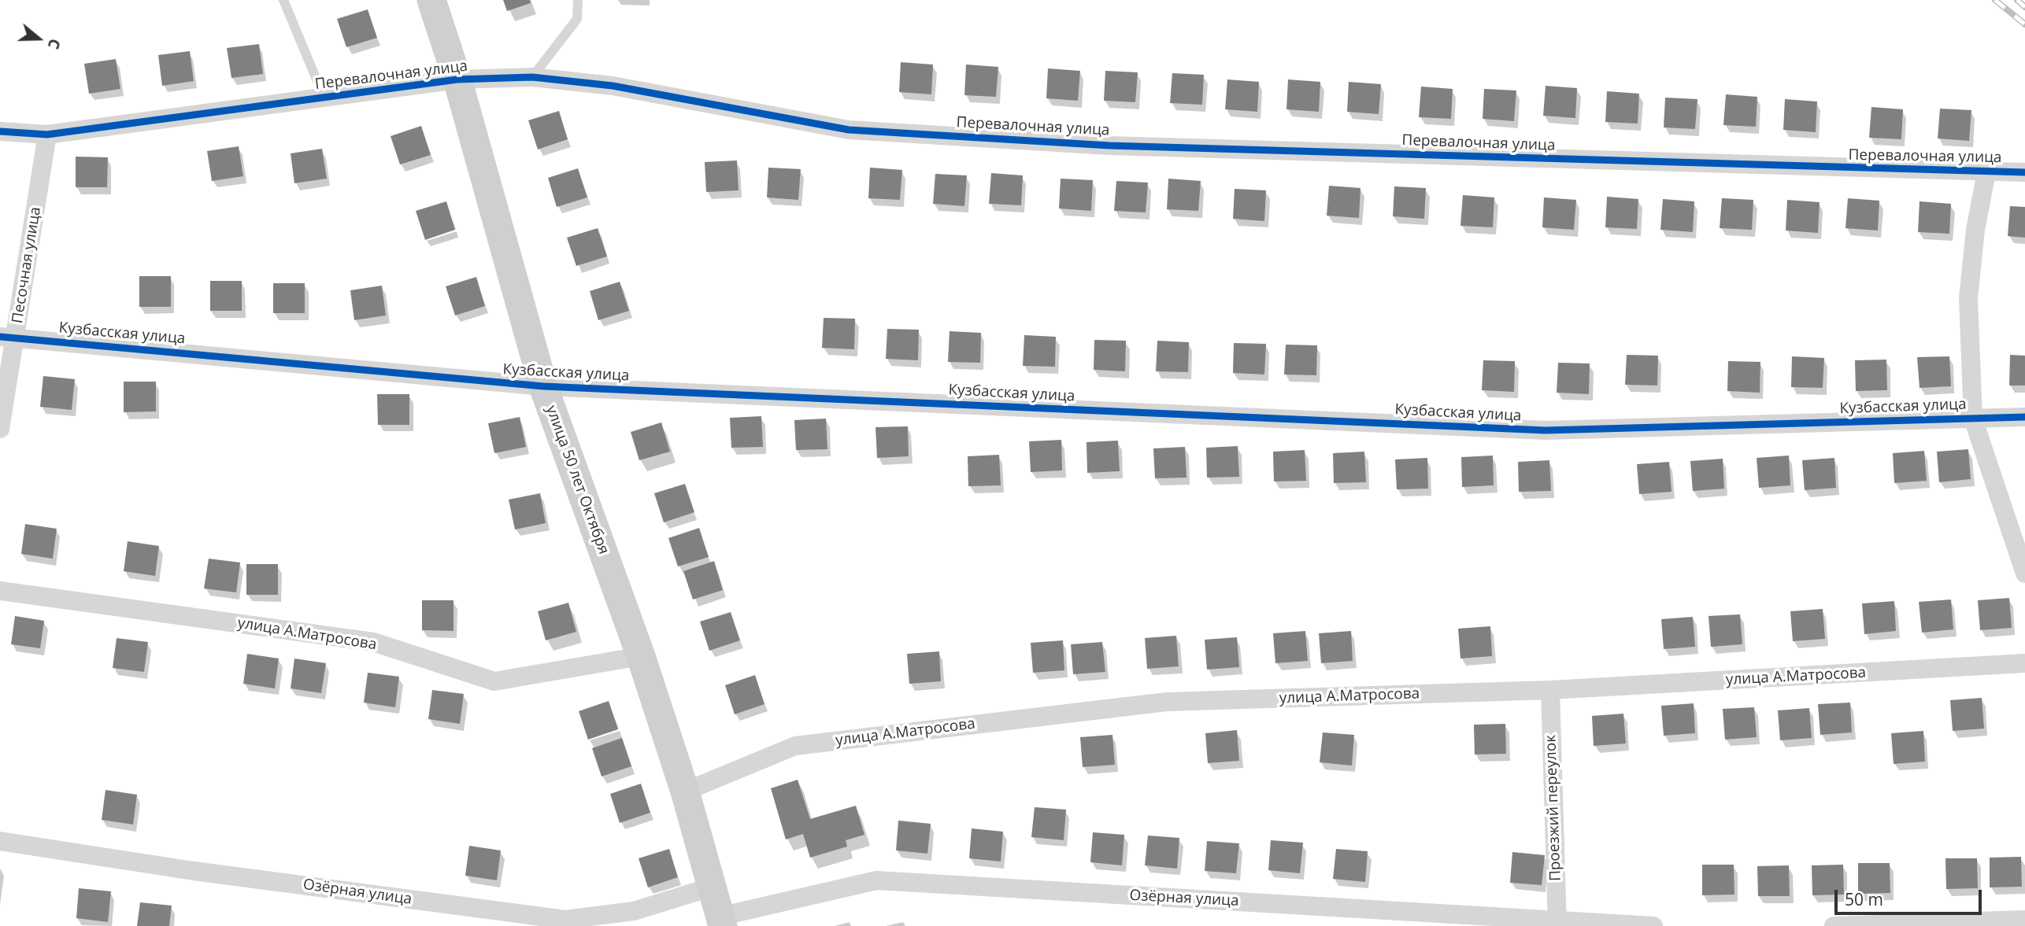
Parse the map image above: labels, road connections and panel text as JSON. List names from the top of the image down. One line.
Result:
{"streets":{"main road":["улица 50 лет Октября"],"street":["Перевалочная улица","Песочная улица","Кузбасская улица","улица А.Матросова","Проезжий переулок","Озёрная улица"]},"crossings":[["Перевалочная улица","Песочная улица"],["Перевалочная улица","улица 50 лет Октября"],["Песочная улица","Кузбасская улица"],["Кузбасская улица","улица 50 лет Октября"],["улица 50 лет Октября","улица А.Матросова"],["улица 50 лет Октября","Озёрная улица"],["улица А.Матросова","Проезжий переулок"],["Проезжий переулок","Озёрная улица"]],"scale_bar":"50 m","north":"right"}
